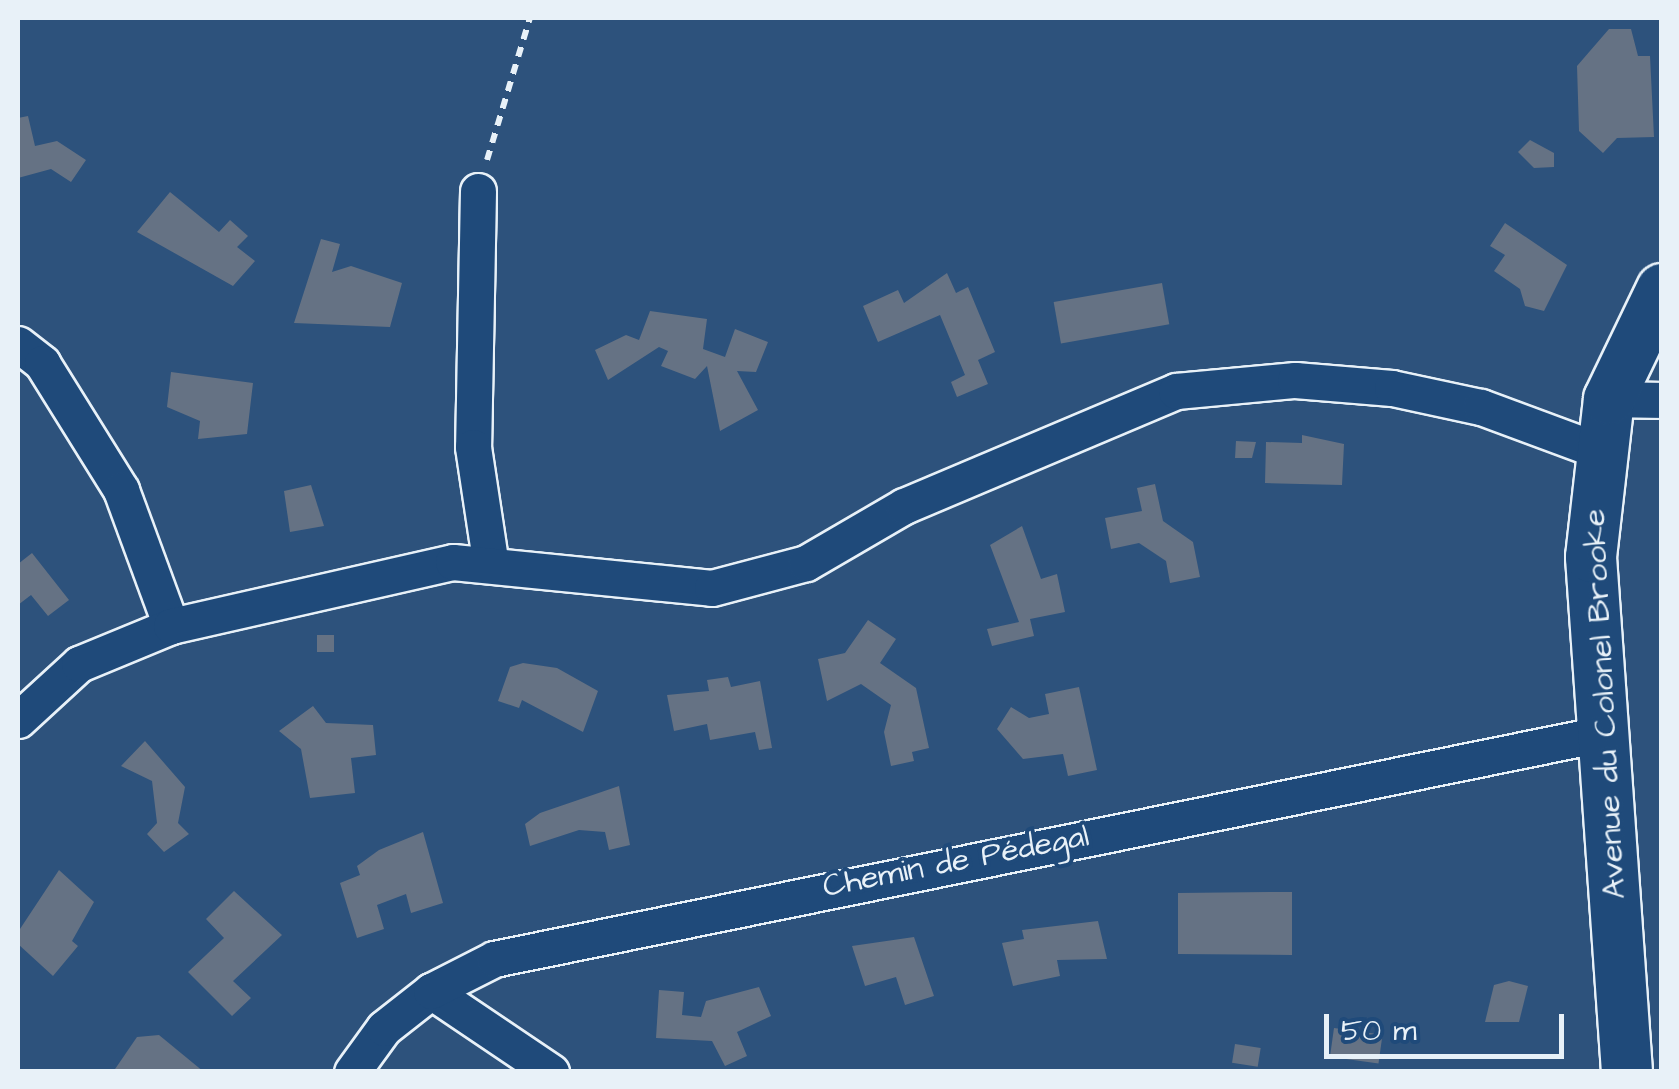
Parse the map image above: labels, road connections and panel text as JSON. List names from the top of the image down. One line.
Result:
{"streets":{"main road":["Avenue du Colonel Brooke"],"street":["Chemin de Pédegal"]},"crossings":[["Avenue du Colonel Brooke","Chemin de Pédegal"]],"scale_bar":"50 m"}
